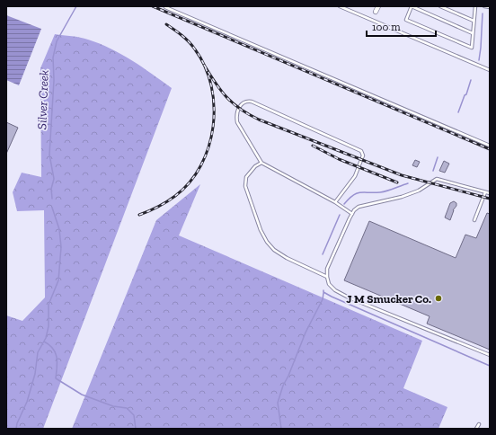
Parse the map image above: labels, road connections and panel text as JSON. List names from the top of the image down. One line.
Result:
{"water":["Silver Creek"],"places":["J M Smucker Co."],"scale_bar":"100 m"}
